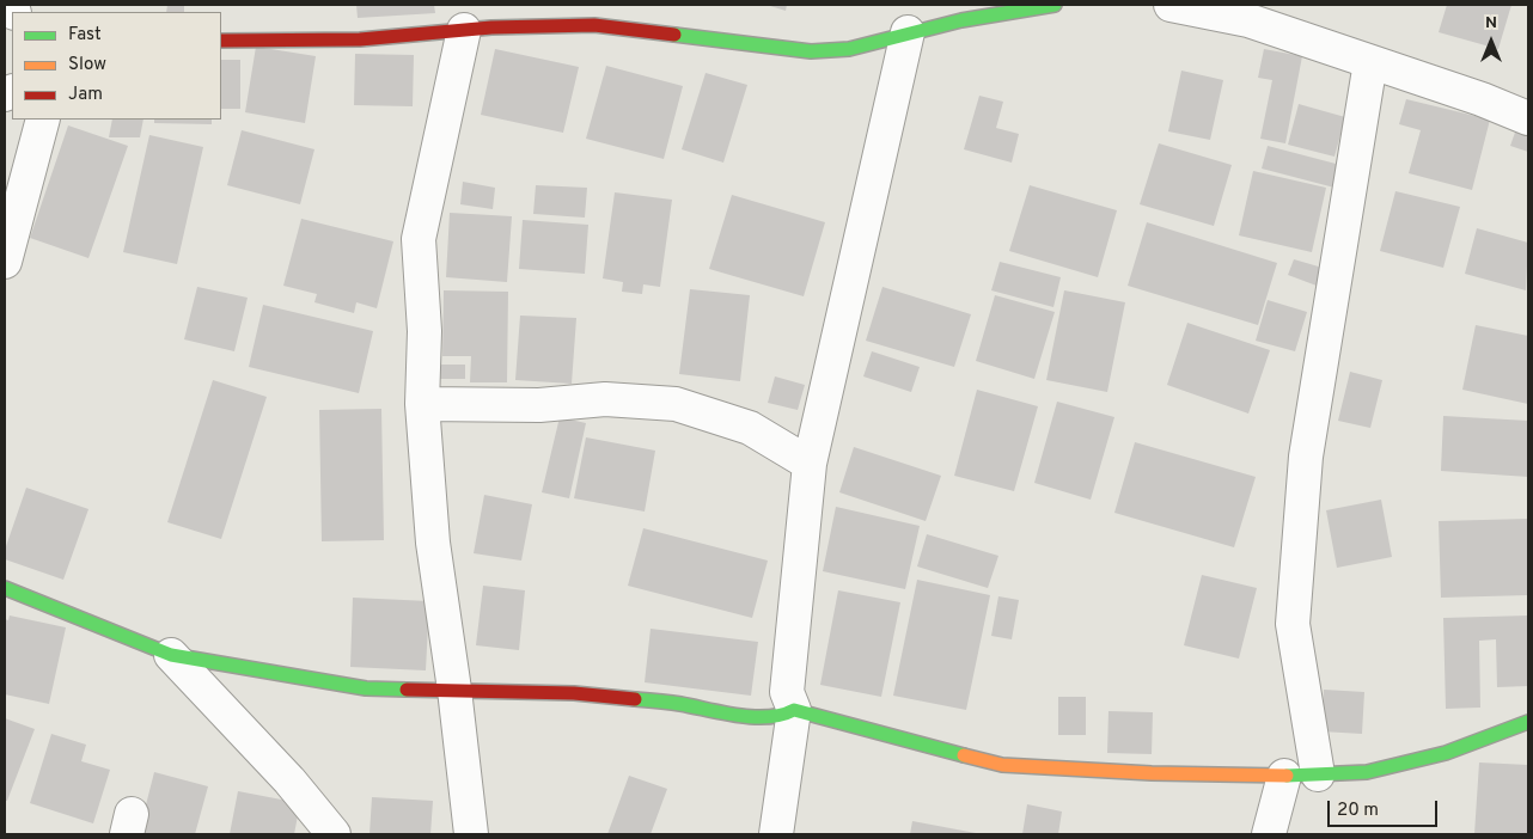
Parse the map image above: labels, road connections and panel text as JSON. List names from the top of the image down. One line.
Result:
{"legend":["Fast","Slow","Jam"],"scale_bar":"20 m","north":"top"}
